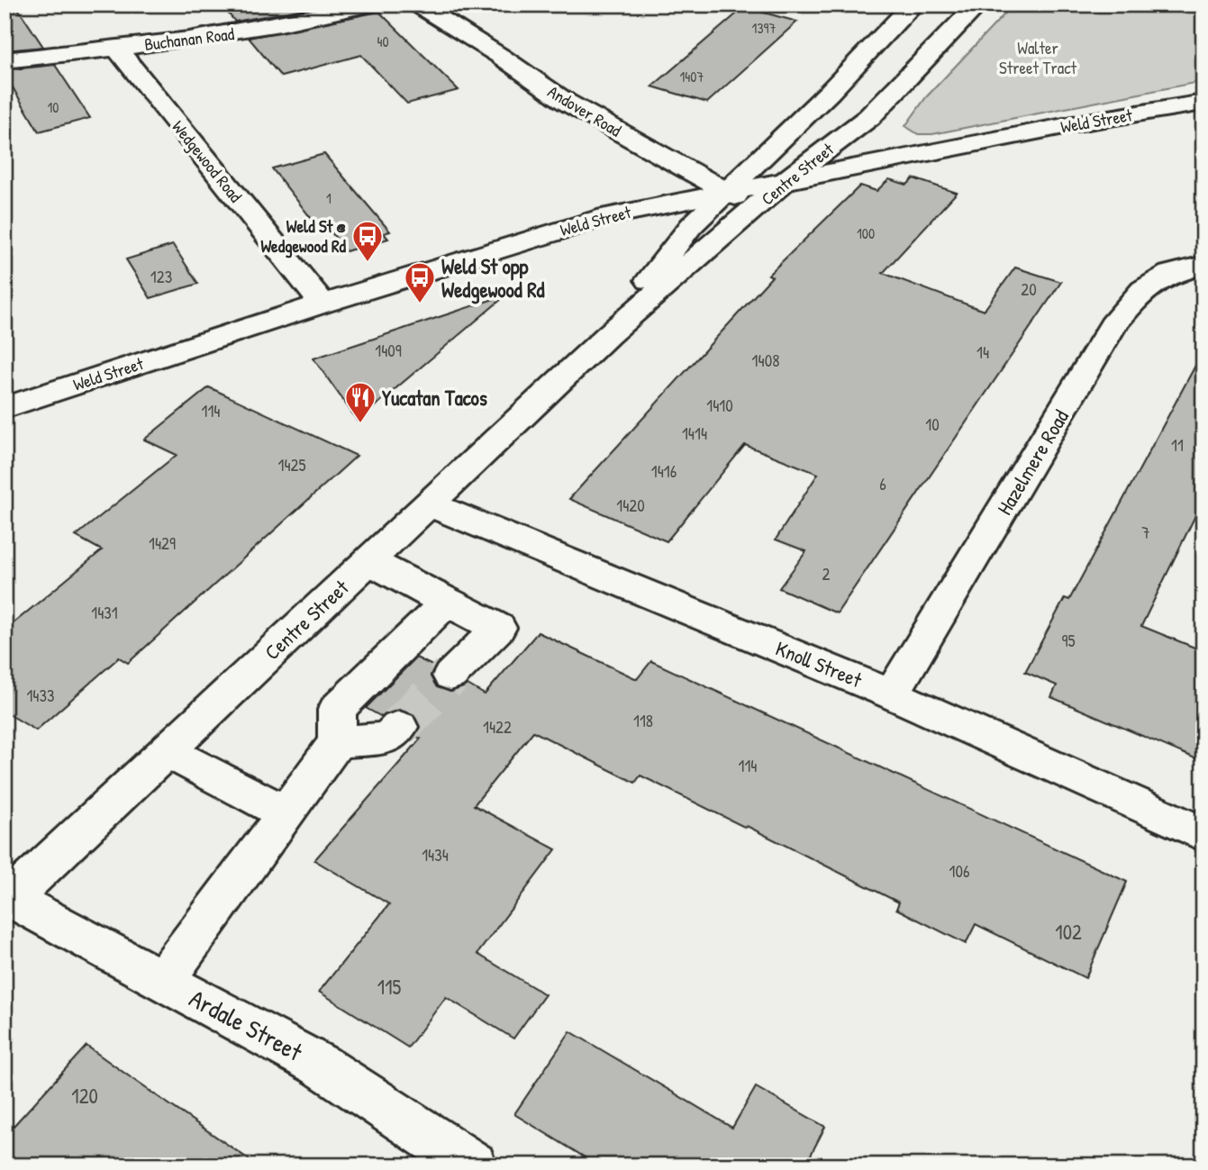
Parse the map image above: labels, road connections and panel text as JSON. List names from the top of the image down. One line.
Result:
{"streets":{"street":["Buchanan Road","Andover Road","Weld Street","Wedgewood Road","Centre Street","Hazelmere Road","Knoll Street","Ardale Street"]},"crossings":[["Buchanan Road","Wedgewood Road"],["Andover Road","Weld Street"],["Andover Road","Centre Street"],["Weld Street","Wedgewood Road"],["Weld Street","Centre Street"],["Centre Street","Knoll Street"],["Centre Street","Ardale Street"],["Hazelmere Road","Knoll Street"]],"parks":["Walter Street Tract"],"places":{"bus stop":["Weld St @ Wedgewood Rd","Weld St opp Wedgewood Rd"],"restaurant":["Yucatan Tacos"]},"house_numbers":["1397","40","1407","10","1","100","123","20","1409","14","1408","1410","114","10","1414","11","1425","1416","6","1420","7","1429","2","1431","95","1433","118","1422","114","1434","106","102","115","120"]}
